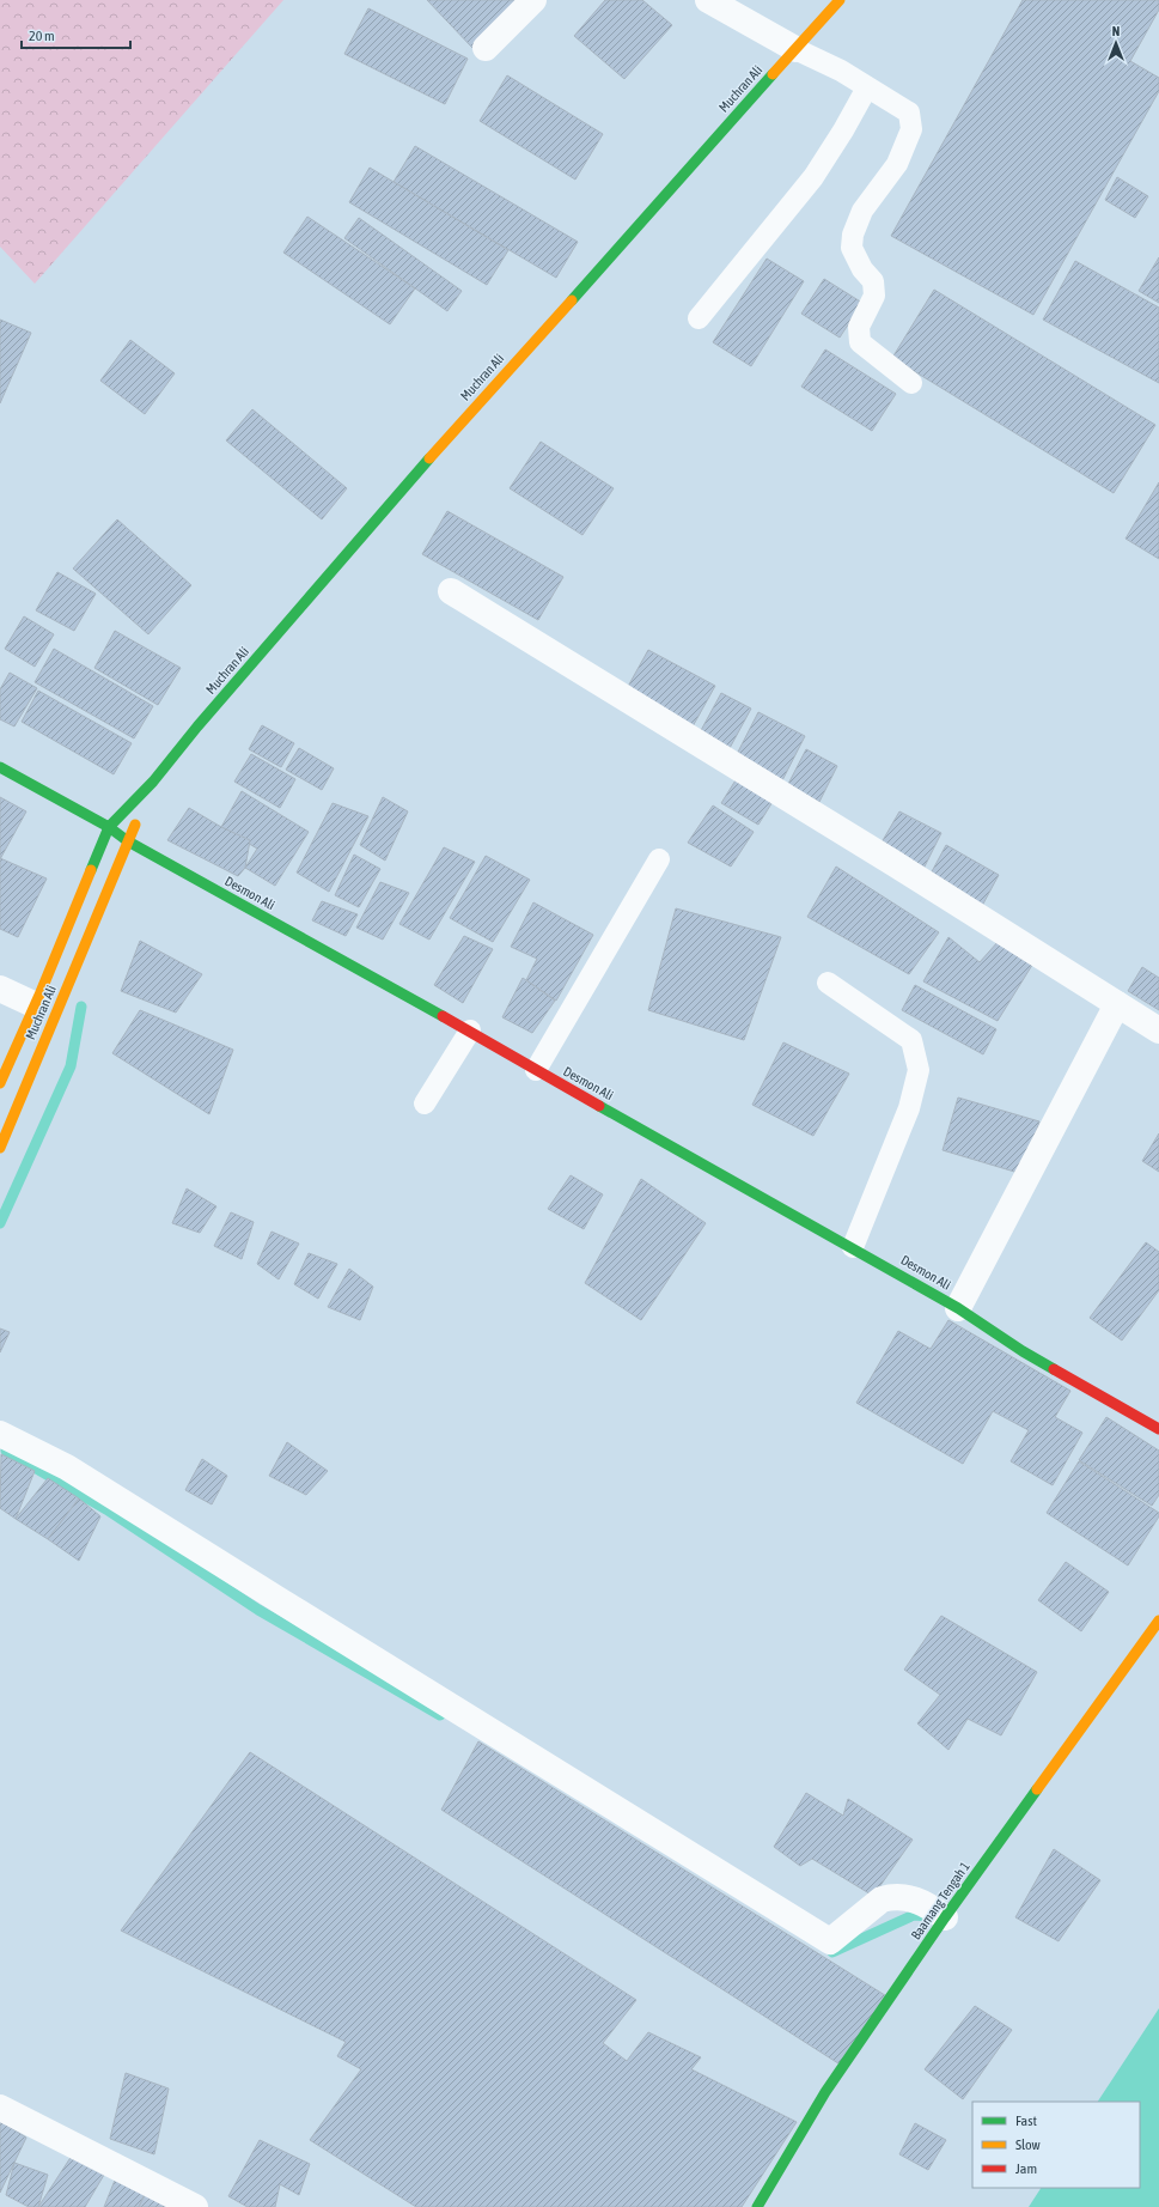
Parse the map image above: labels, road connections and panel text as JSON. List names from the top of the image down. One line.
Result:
{"streets":{"street":["Muchran Ali","Desmon Ali","Baamang Tengah 1"]},"crossings":[["Muchran Ali","Desmon Ali"]],"legend":["Fast","Slow","Jam"],"scale_bar":"20 m","north":"top"}
